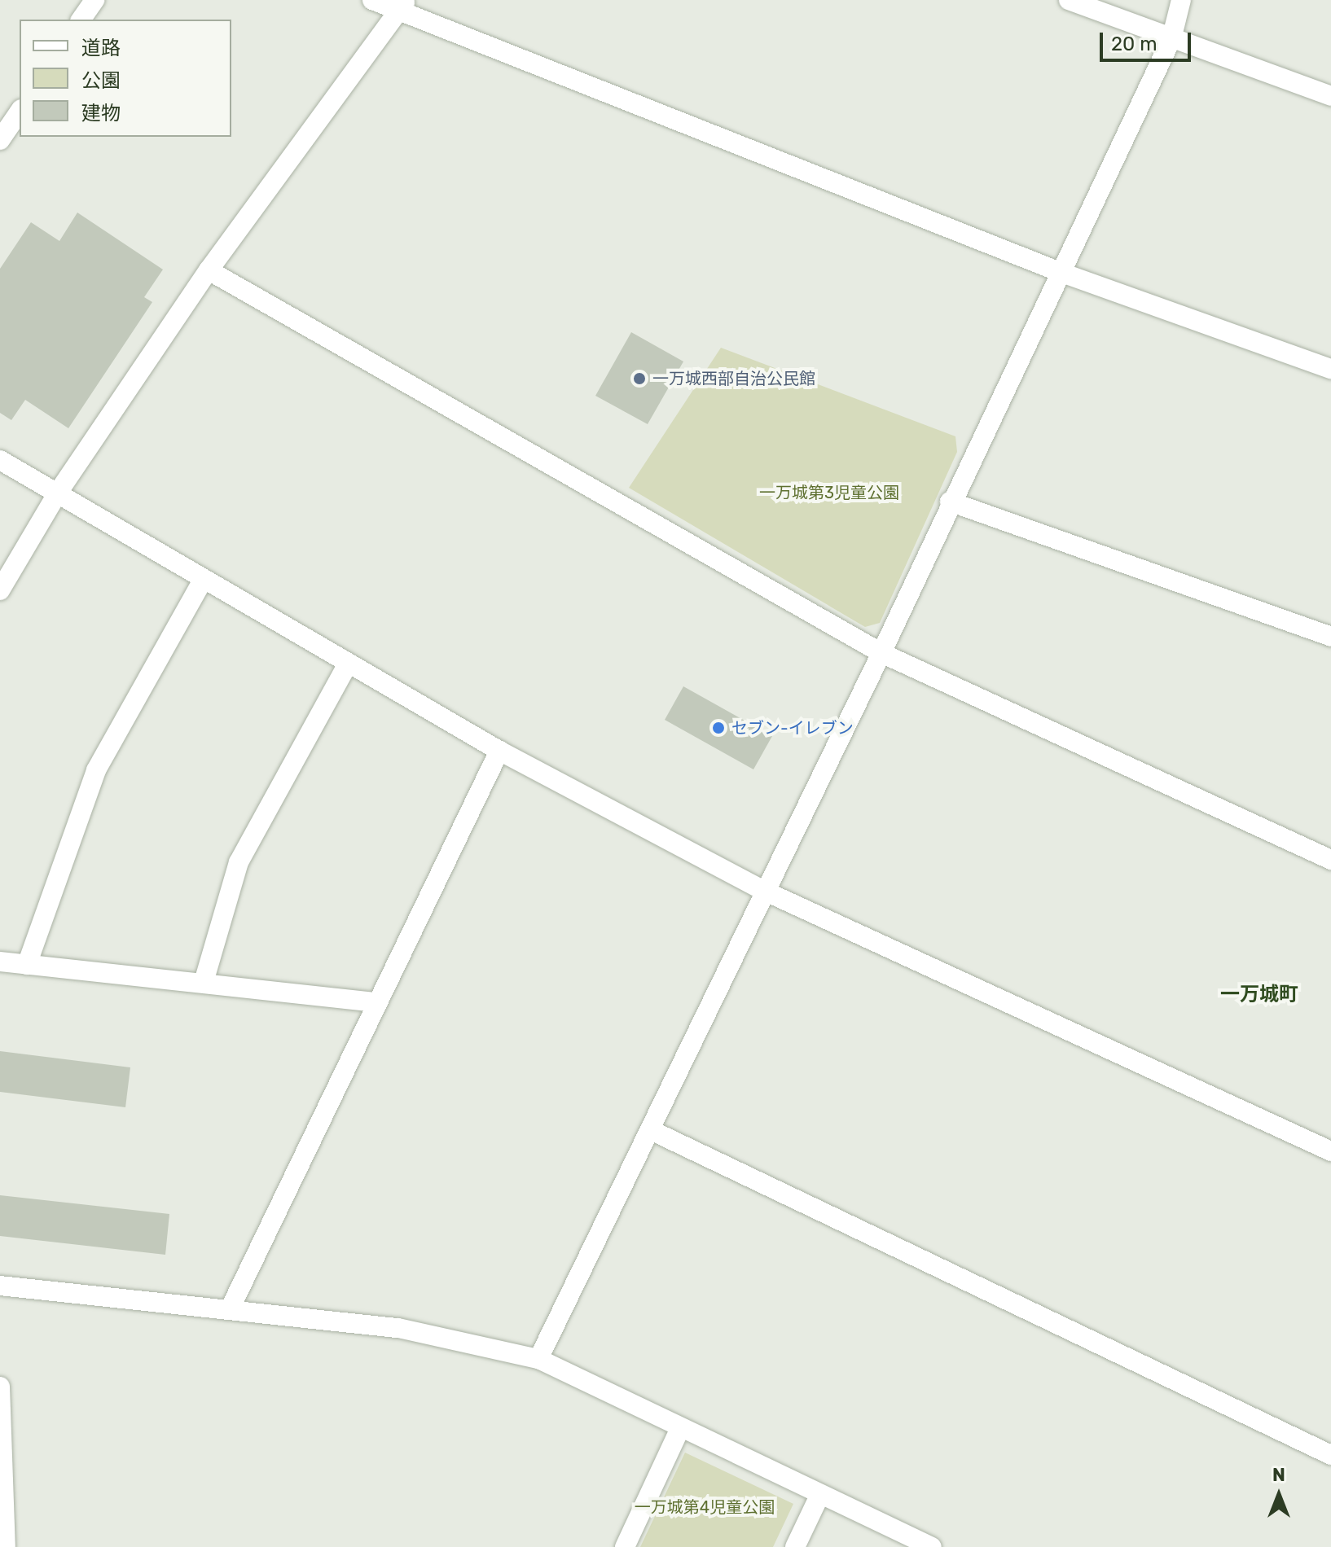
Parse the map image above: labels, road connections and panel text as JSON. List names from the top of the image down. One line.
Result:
{"districts":["一万城町"],"parks":["一万城第3児童公園","一万城第4児童公園"],"places":["一万城西部自治公民館","セブン-イレブン"],"legend":["道路","公園","建物"],"scale_bar":"20 m","north":"top"}
